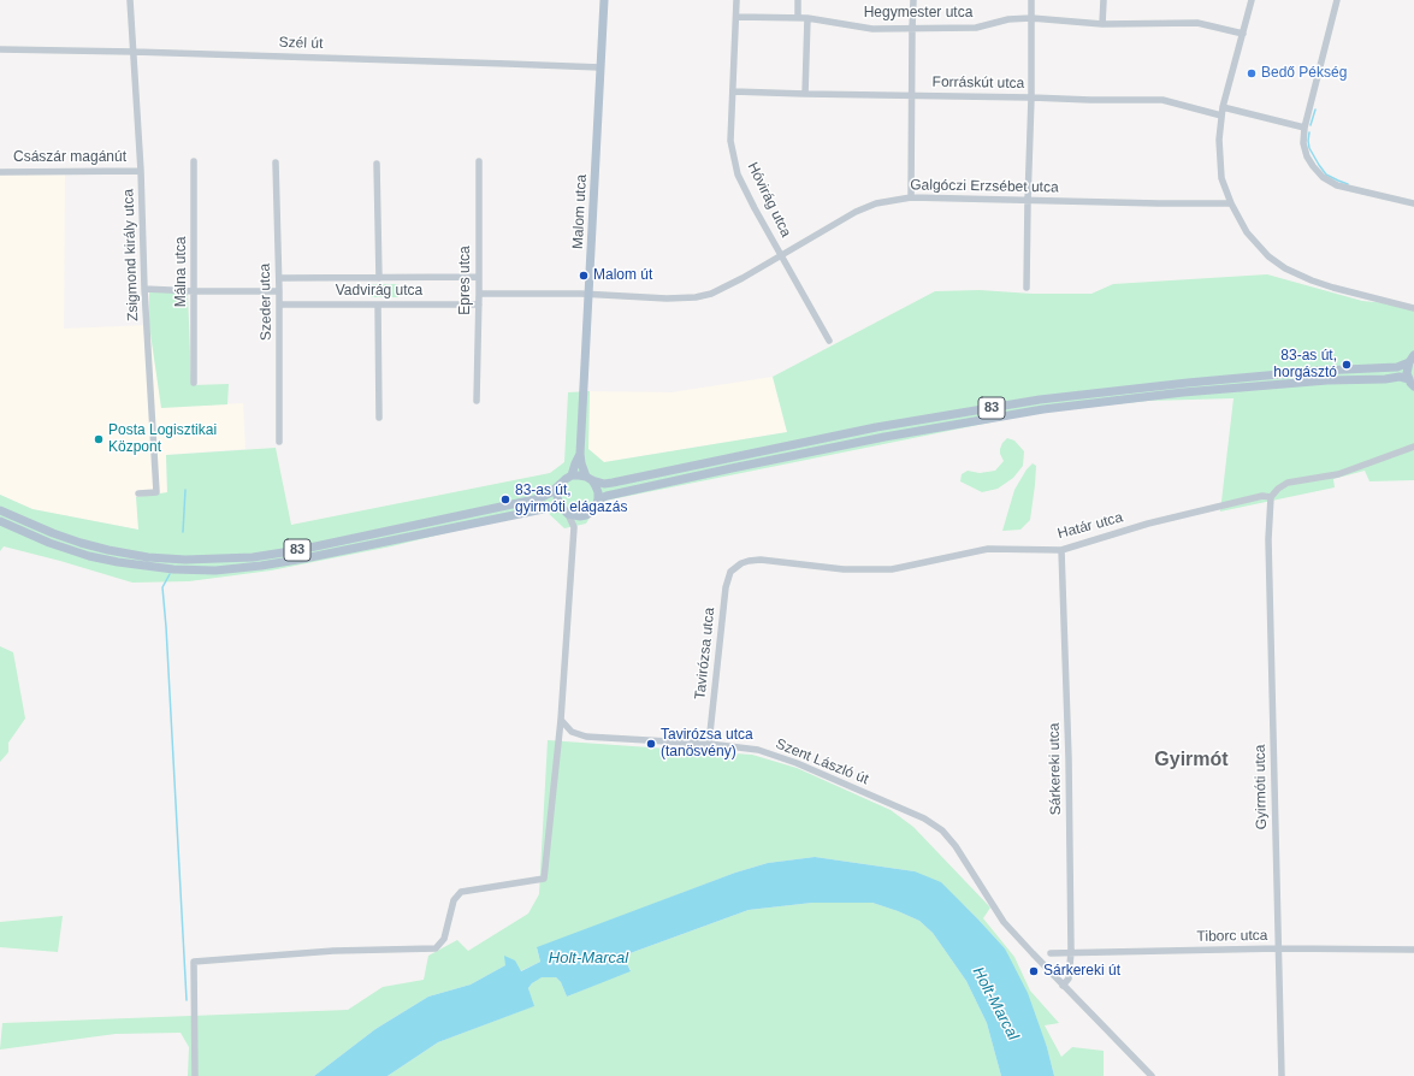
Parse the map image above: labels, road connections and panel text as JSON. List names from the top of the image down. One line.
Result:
{"streets":{"main road":["Malom utca","83"],"street":["Hegymester utca","Szél út","Forráskút utca","Császár magánút","Galgóczi Erzsébet utca","Hóvirág utca","Zsigmond király utca","Málna utca","Epres utca","Vadvirág utca","Szeder utca","Határ utca","Tavirózsa utca","Szent László út","Sárkereki utca","Gyirmóti utca","Tiborc utca"]},"crossings":[["Hegymester utca","Hóvirág utca"],["Szél út","Malom utca"],["Szél út","Zsigmond király utca"],["Forráskút utca","Hóvirág utca"],["Császár magánút","Zsigmond király utca"],["Galgóczi Erzsébet utca","Hóvirág utca"],["Galgóczi Erzsébet utca","Malom utca"],["Epres utca","Vadvirág utca"],["Vadvirág utca","Szeder utca"],["Határ utca","Tavirózsa utca"],["Határ utca","Sárkereki utca"],["Határ utca","Gyirmóti utca"],["Tavirózsa utca","Szent László út"],["Szent László út","Sárkereki utca"],["Sárkereki utca","Tiborc utca"],["Gyirmóti utca","Tiborc utca"]],"districts":["Gyirmót"],"water":["Holt-Marcal"],"places":["Bedő Pékség","Malom út","83-as út, horgásztó","Posta Logisztikai Központ","83-as út, gyirmóti elágazás","Tavirózsa utca (tanösvény)","Sárkereki út"]}
